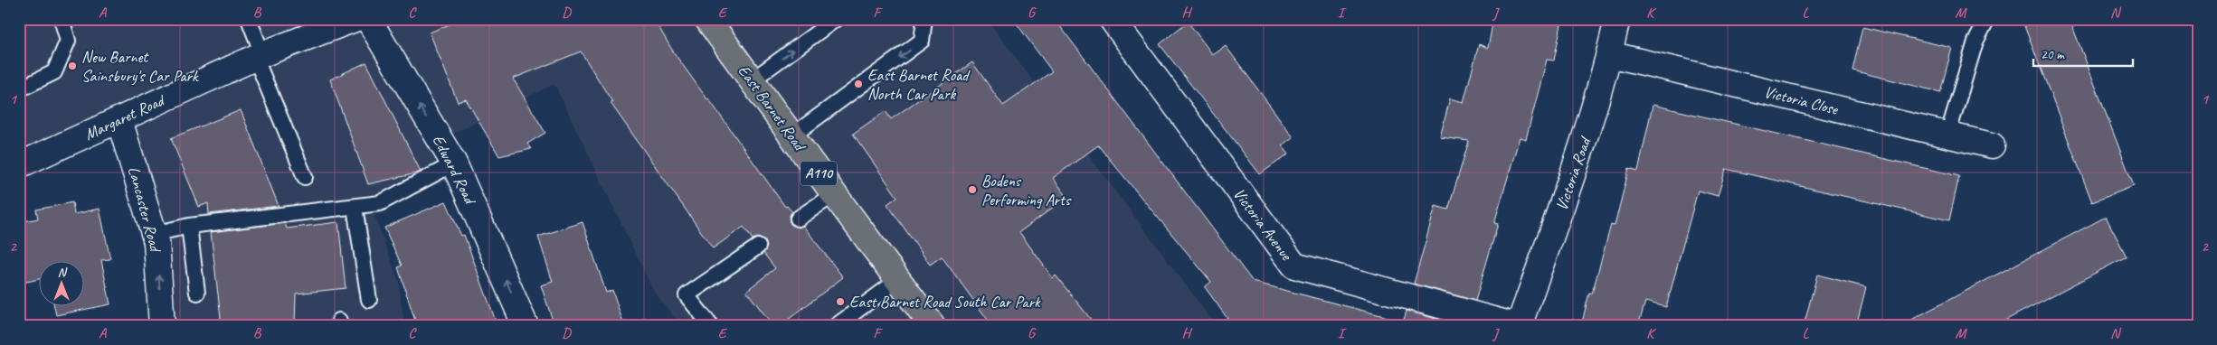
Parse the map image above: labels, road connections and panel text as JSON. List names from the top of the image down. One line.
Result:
{"streets":{"main road":["East Barnet Road","A110"],"street":["Victoria Close","Margaret Road","Edward Road","Victoria Road","Lancaster Road","Victoria Avenue"]},"crossings":[["Victoria Close","Victoria Road"],["Margaret Road","Lancaster Road"],["Victoria Road","Victoria Avenue"]],"one_way":["Edward Road","Lancaster Road"],"places":["New Barnet Sainsbury's Car Park","East Barnet Road North Car Park","Bodens Performing Arts","East Barnet Road South Car Park"],"scale_bar":"20 m","north":"top","grid":{"columns":["A","B","C","D","E","F","G","H","I","J","K","L","M","N"],"rows":["1","2"]}}
